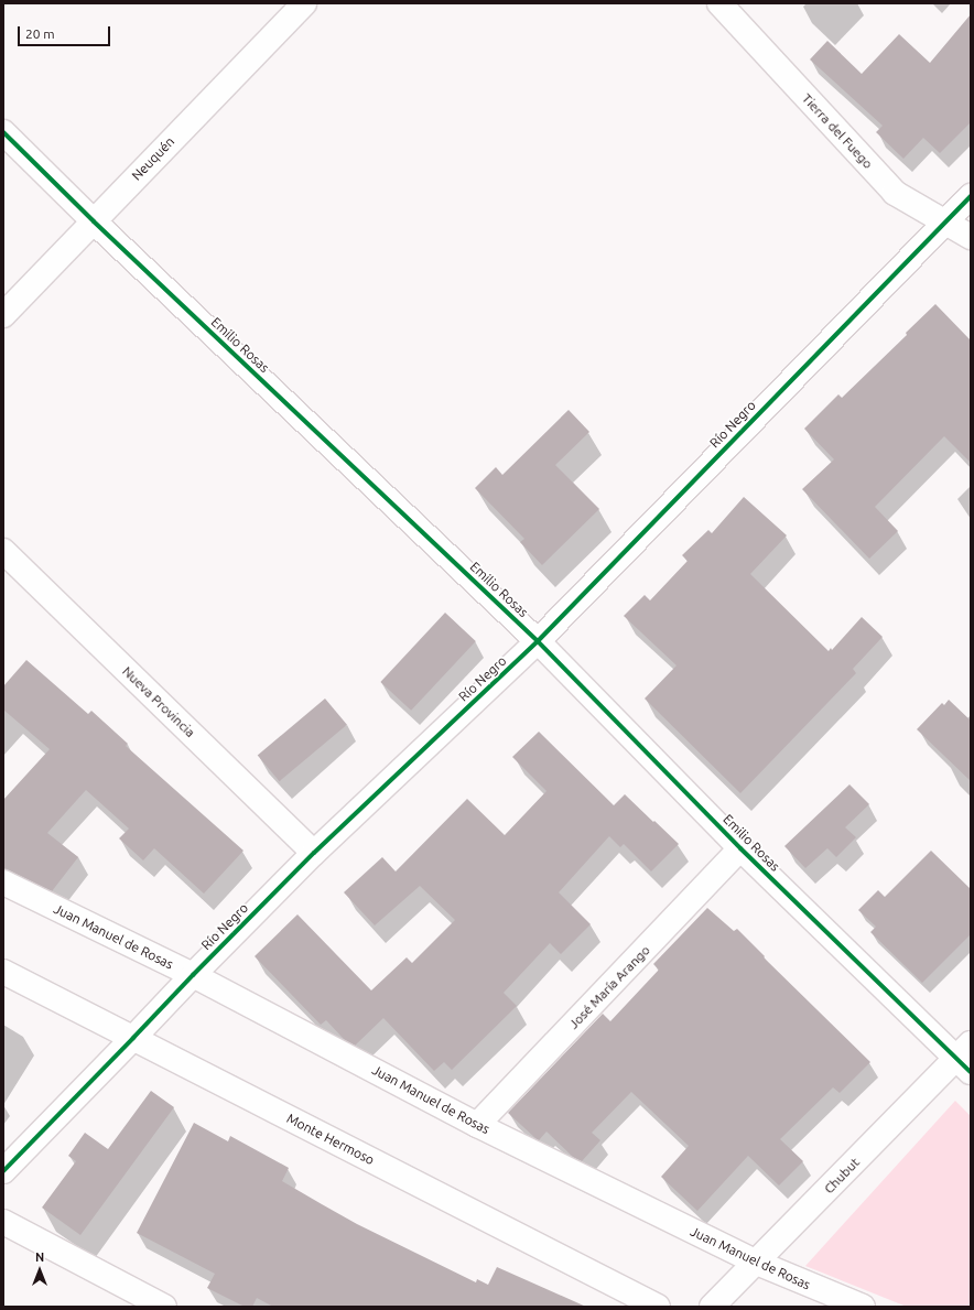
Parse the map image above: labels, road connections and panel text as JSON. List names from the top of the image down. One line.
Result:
{"streets":{"street":["Tierra del Fuego","Neuquén","Emilio Rosas","Río Negro","Nueva Provincia","Juan Manuel de Rosas","José María Arango","Monte Hermoso","Chubut"]},"crossings":[["Tierra del Fuego","Río Negro"],["Neuquén","Emilio Rosas"],["Emilio Rosas","Río Negro"],["Emilio Rosas","José María Arango"],["Emilio Rosas","Chubut"],["Río Negro","Nueva Provincia"],["Río Negro","Juan Manuel de Rosas"],["Río Negro","Monte Hermoso"],["Juan Manuel de Rosas","José María Arango"],["Juan Manuel de Rosas","Chubut"]],"scale_bar":"20 m","north":"top"}
